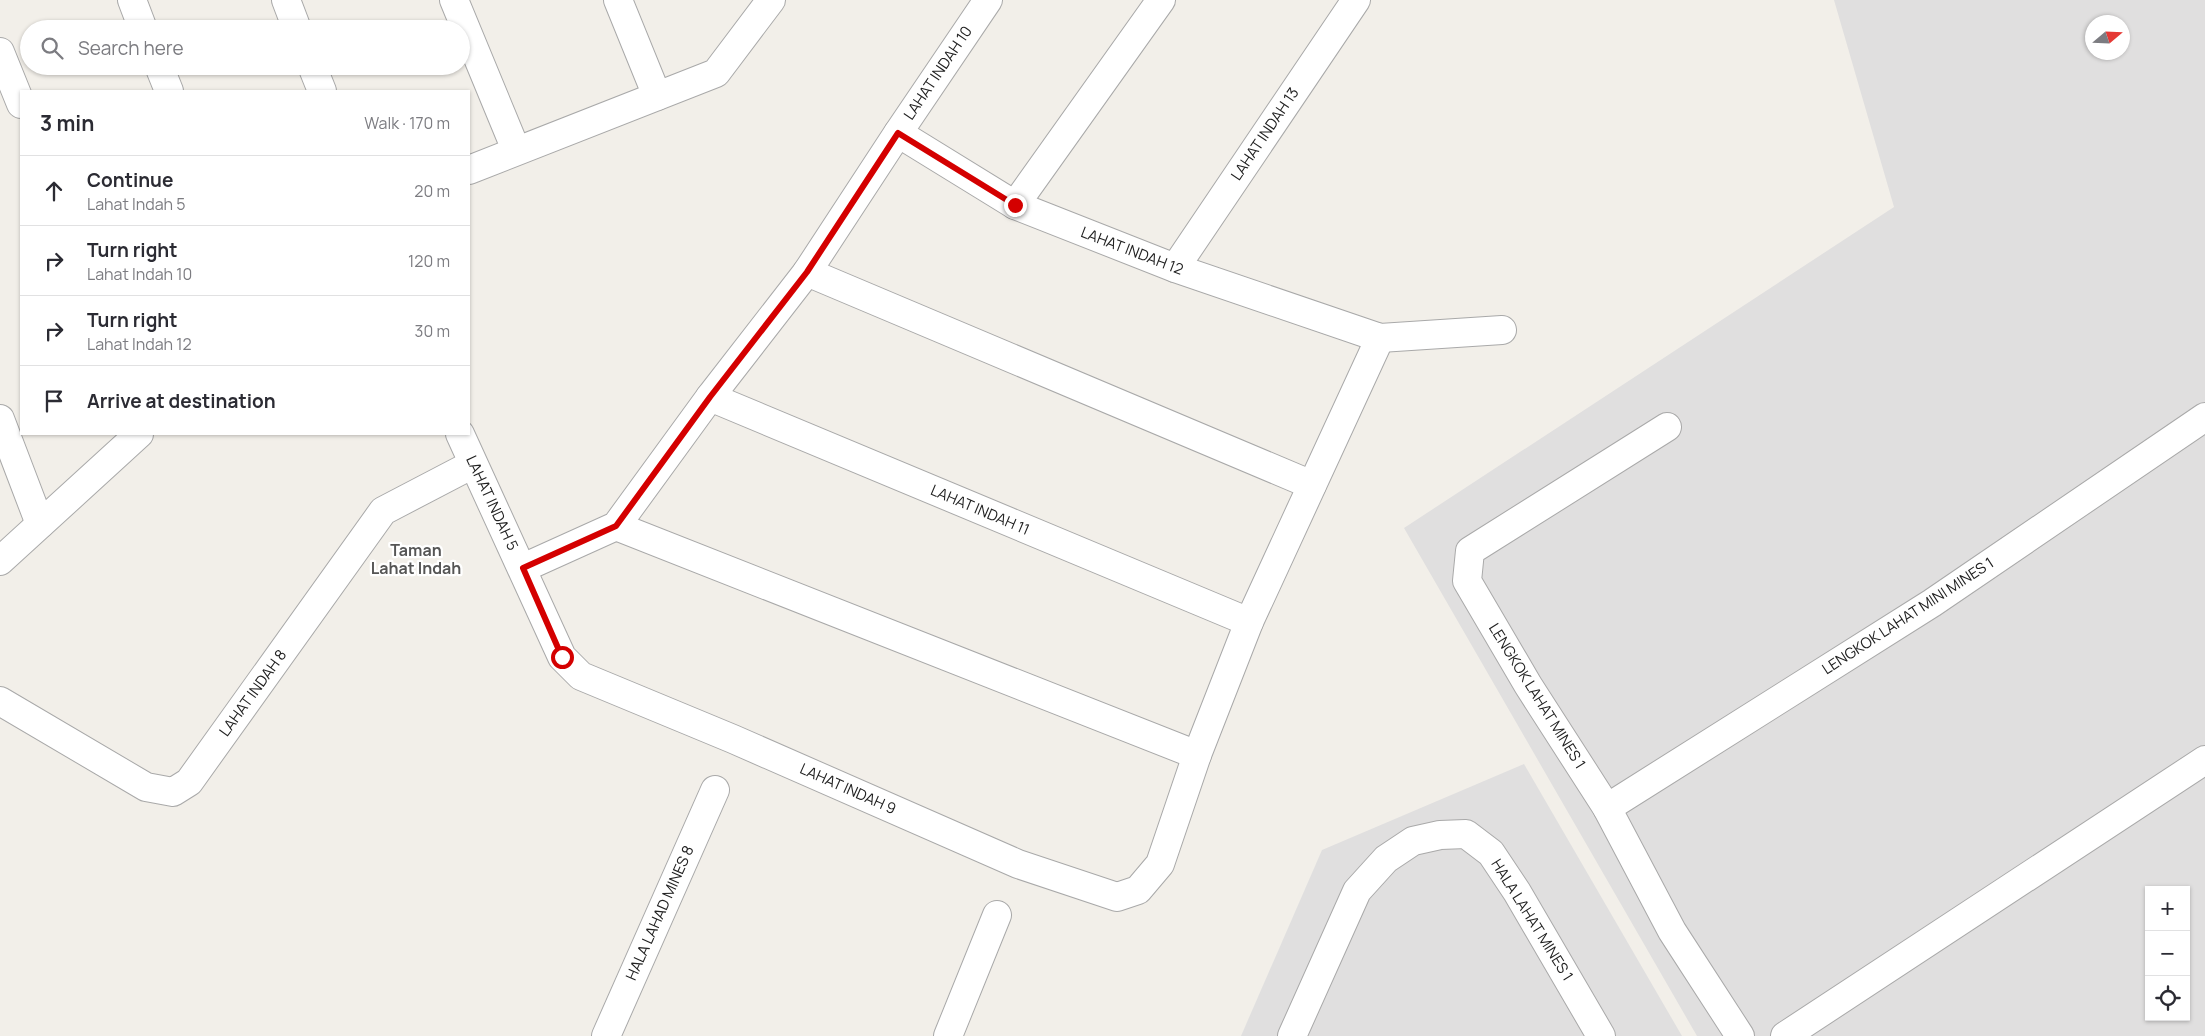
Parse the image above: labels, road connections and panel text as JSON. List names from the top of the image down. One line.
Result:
{"streets":{"street":["LAHAT INDAH 10","LAHAT INDAH 13","LAHAT INDAH 12","LAHAT INDAH 5","LAHAT INDAH 11","LENGKOK LAHAT MINI MINES 1","LAHAT INDAH 8","LENGKOK LAHAT MINES 1","LAHAT INDAH 9","HALA LAHAD MINES 8","HALA LAHAT MINES 1"]},"crossings":[["LAHAT INDAH 10","LAHAT INDAH 12"],["LAHAT INDAH 10","LAHAT INDAH 5"],["LAHAT INDAH 10","LAHAT INDAH 11"],["LAHAT INDAH 13","LAHAT INDAH 12"],["LAHAT INDAH 5","LAHAT INDAH 8"],["LAHAT INDAH 5","LAHAT INDAH 9"],["LENGKOK LAHAT MINI MINES 1","LENGKOK LAHAT MINES 1"]],"districts":["Taman Lahat Indah"],"north":"right","page":{"search":"Search here","heading":["3 min","Walk · 170 m"],"list":[["Continue","Lahat Indah 5","20 m"],["Turn right","Lahat Indah 10","120 m"],["Turn right","Lahat Indah 12","30 m"],"Arrive at destination"],"map_buttons":["+","−"]}}
